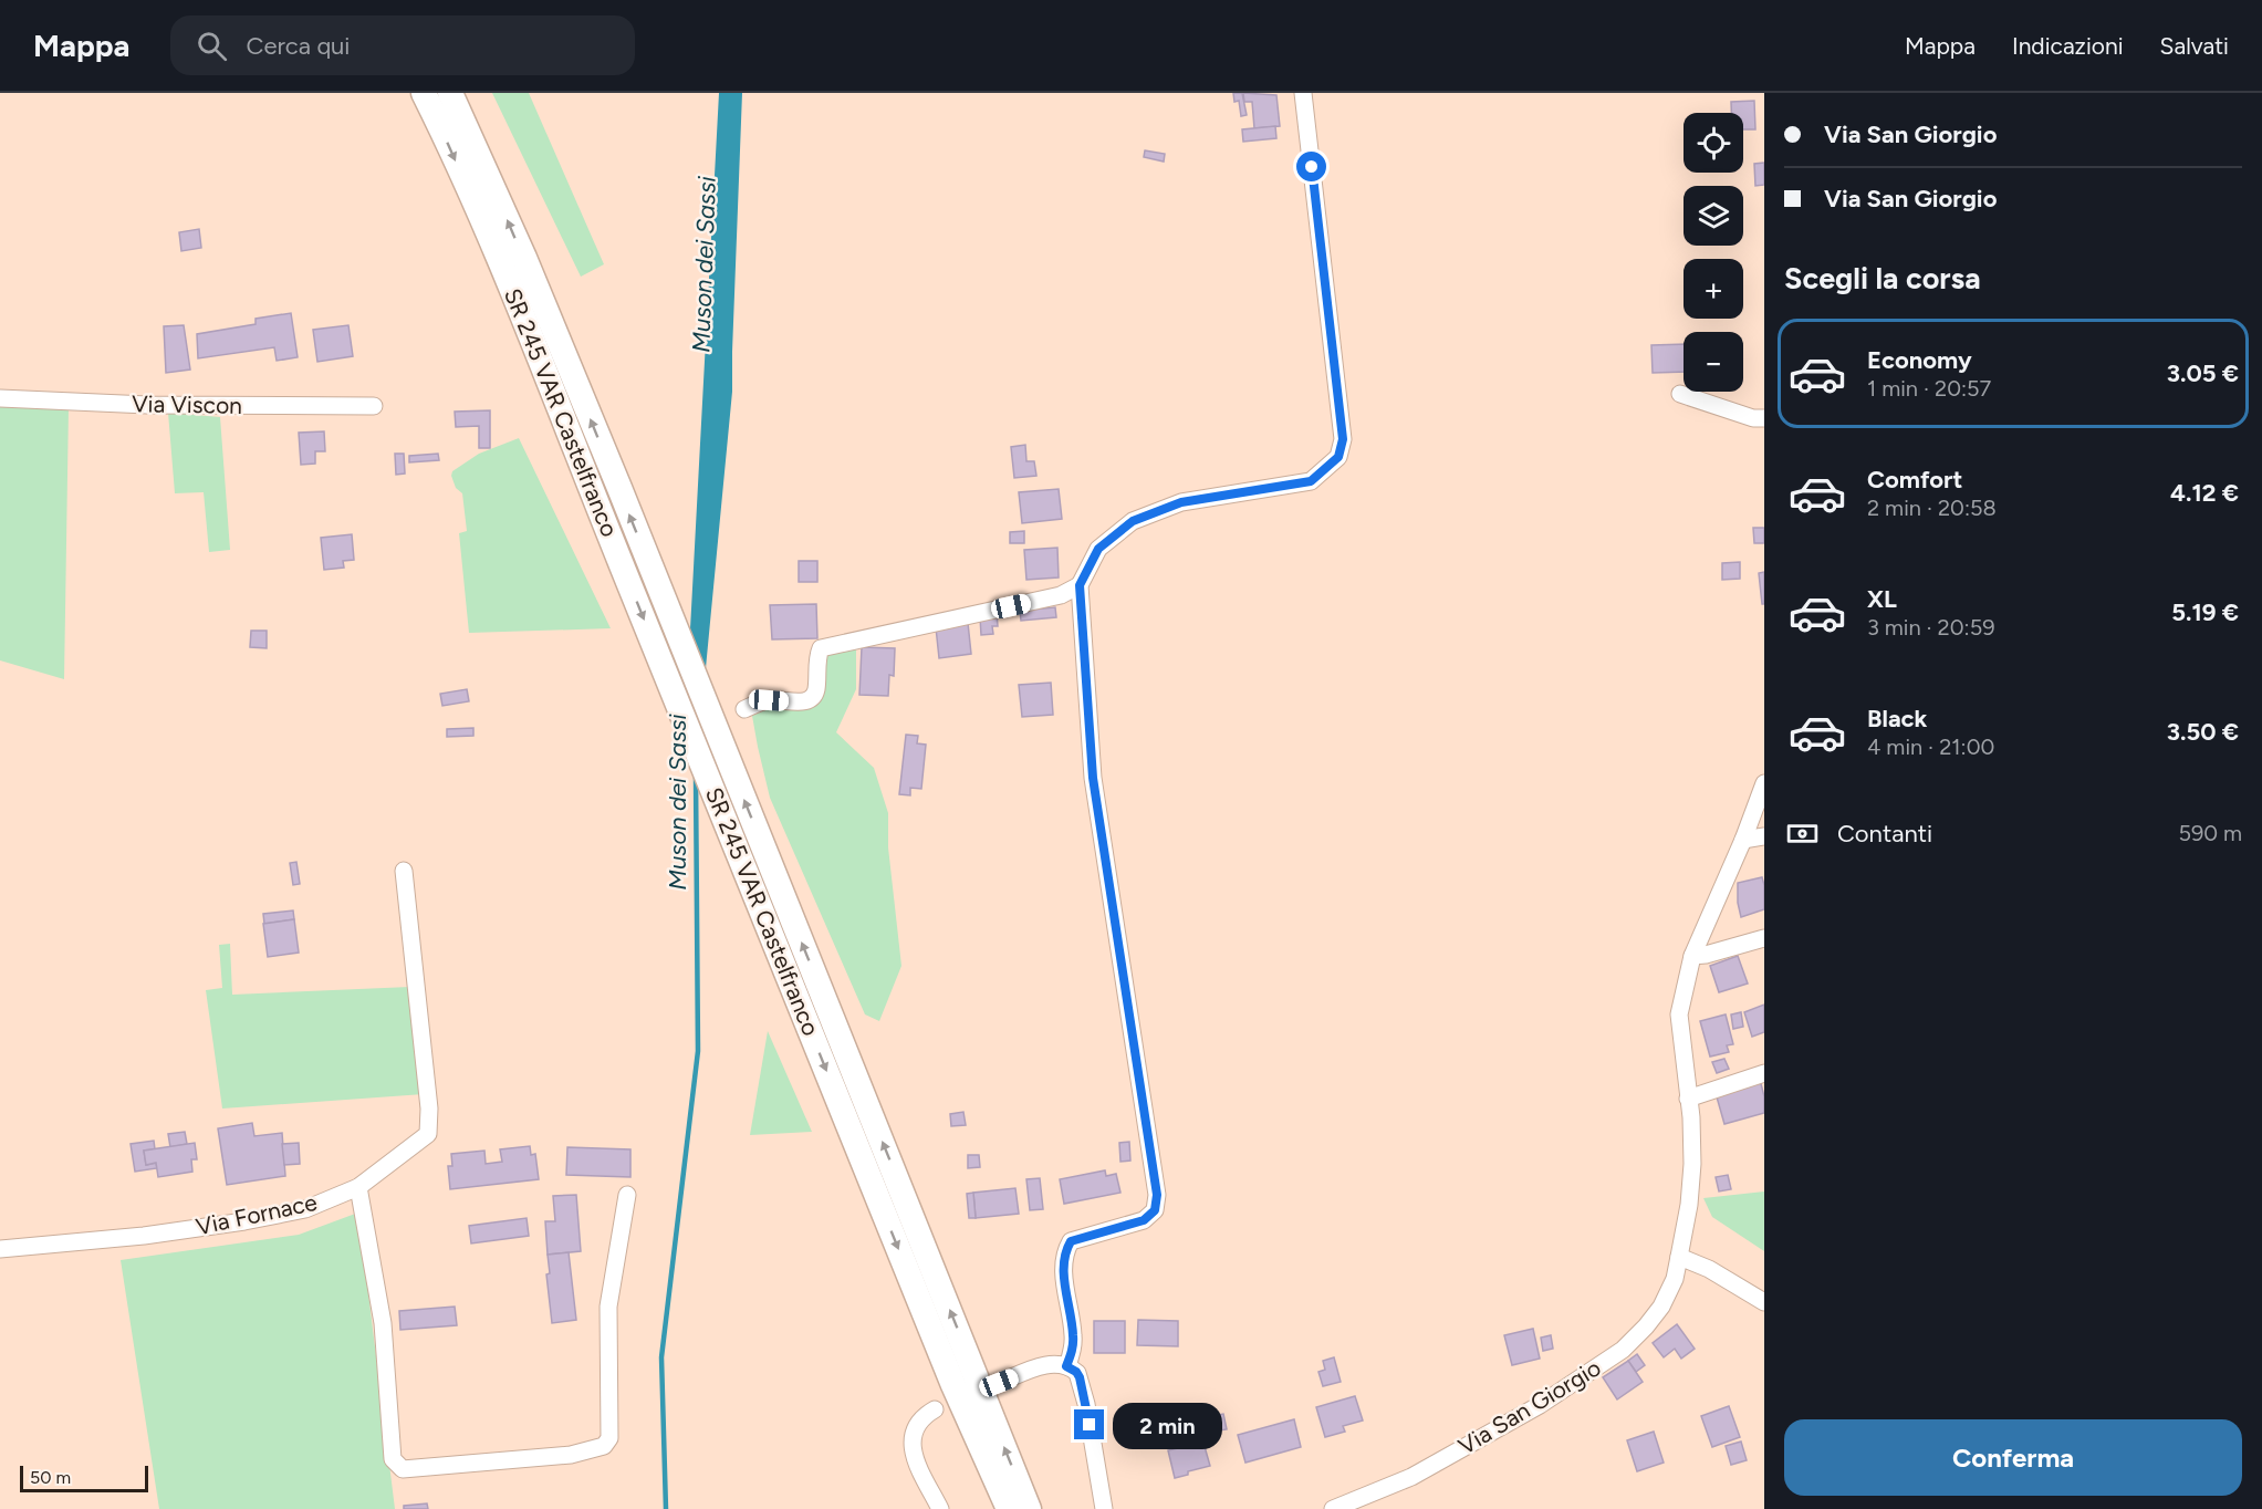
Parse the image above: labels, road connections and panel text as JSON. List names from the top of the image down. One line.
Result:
{"streets":{"highway":["SR 245 VAR Castelfranco"],"street":["Via Viscon","Via Fornace","Via San Giorgio"]},"water":["Muson dei Sassi"],"scale_bar":"50 m","page":{"header":"Mappa","search":"Cerca qui","nav":["Mappa","Indicazioni","Salvati"],"banner":["Via San Giorgio","Via San Giorgio"],"map_buttons":["+","−"],"heading":"Scegli la corsa","list":[{"name":"Economy","note":"1 min · 20:57","value":"3.05 €"},{"name":"Comfort","note":"2 min · 20:58","value":"4.12 €"},{"name":"XL","note":"3 min · 20:59","value":"5.19 €"},{"name":"Black","note":"4 min · 21:00","value":"3.50 €"}],"pay":["Contanti","590 m"],"bubble":"2 min","buttons":"Conferma","scale":"50 m"}}
